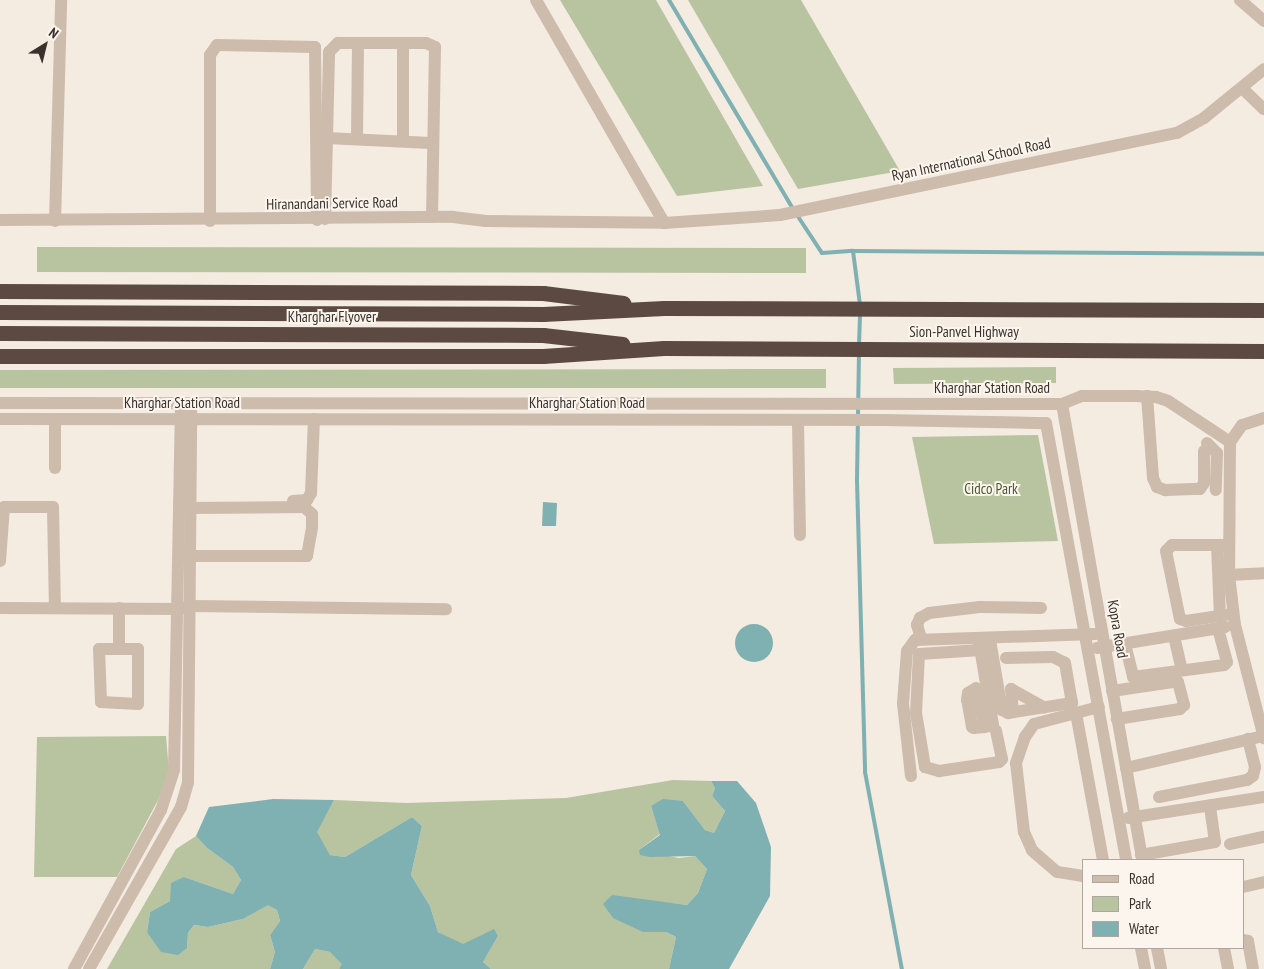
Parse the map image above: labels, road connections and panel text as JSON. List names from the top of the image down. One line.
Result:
{"streets":{"highway":["Kharghar Flyover","Sion-Panvel Highway"],"street":["Ryan International School Road","Hiranandani Service Road","Kharghar Station Road","Kopra Road"]},"crossings":[["Ryan International School Road","Hiranandani Service Road"],["Kharghar Flyover","Sion-Panvel Highway"],["Kharghar Station Road","Kopra Road"]],"parks":["Cidco Park"],"legend":["Road","Park","Water"],"north":"top right"}
